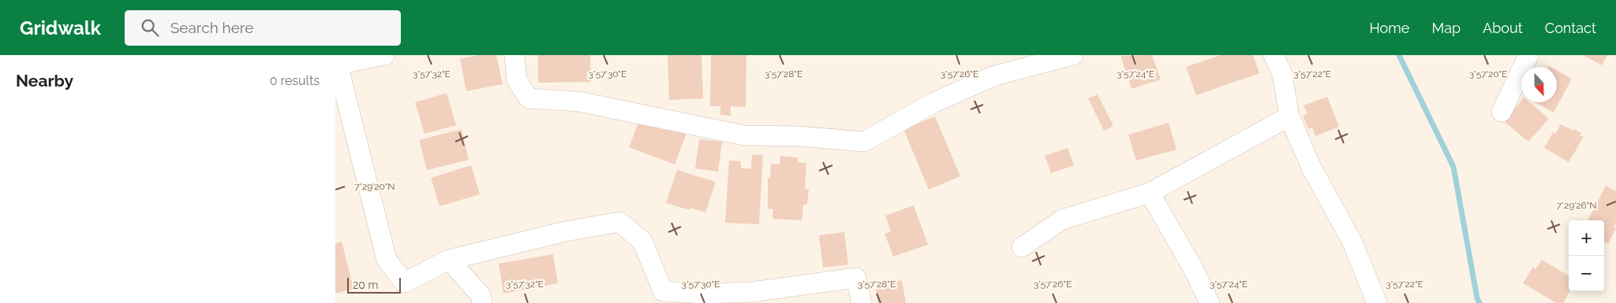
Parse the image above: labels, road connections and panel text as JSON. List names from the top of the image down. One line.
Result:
{"scale_bar":"20 m","north":"bottom","page":{"header":"Gridwalk","search":"Search here","nav":["Home","Map","About","Contact"],"heading":["Nearby","0 results"],"map_buttons":["+","−"],"scale":"20 m"},"coordinates":["3°57'32\"E","3°57'30\"E","3°57'28\"E","3°57'26\"E","3°57'24\"E","3°57'22\"E","3°57'20\"E","7°29'20\"N","7°29'26\"N"]}
